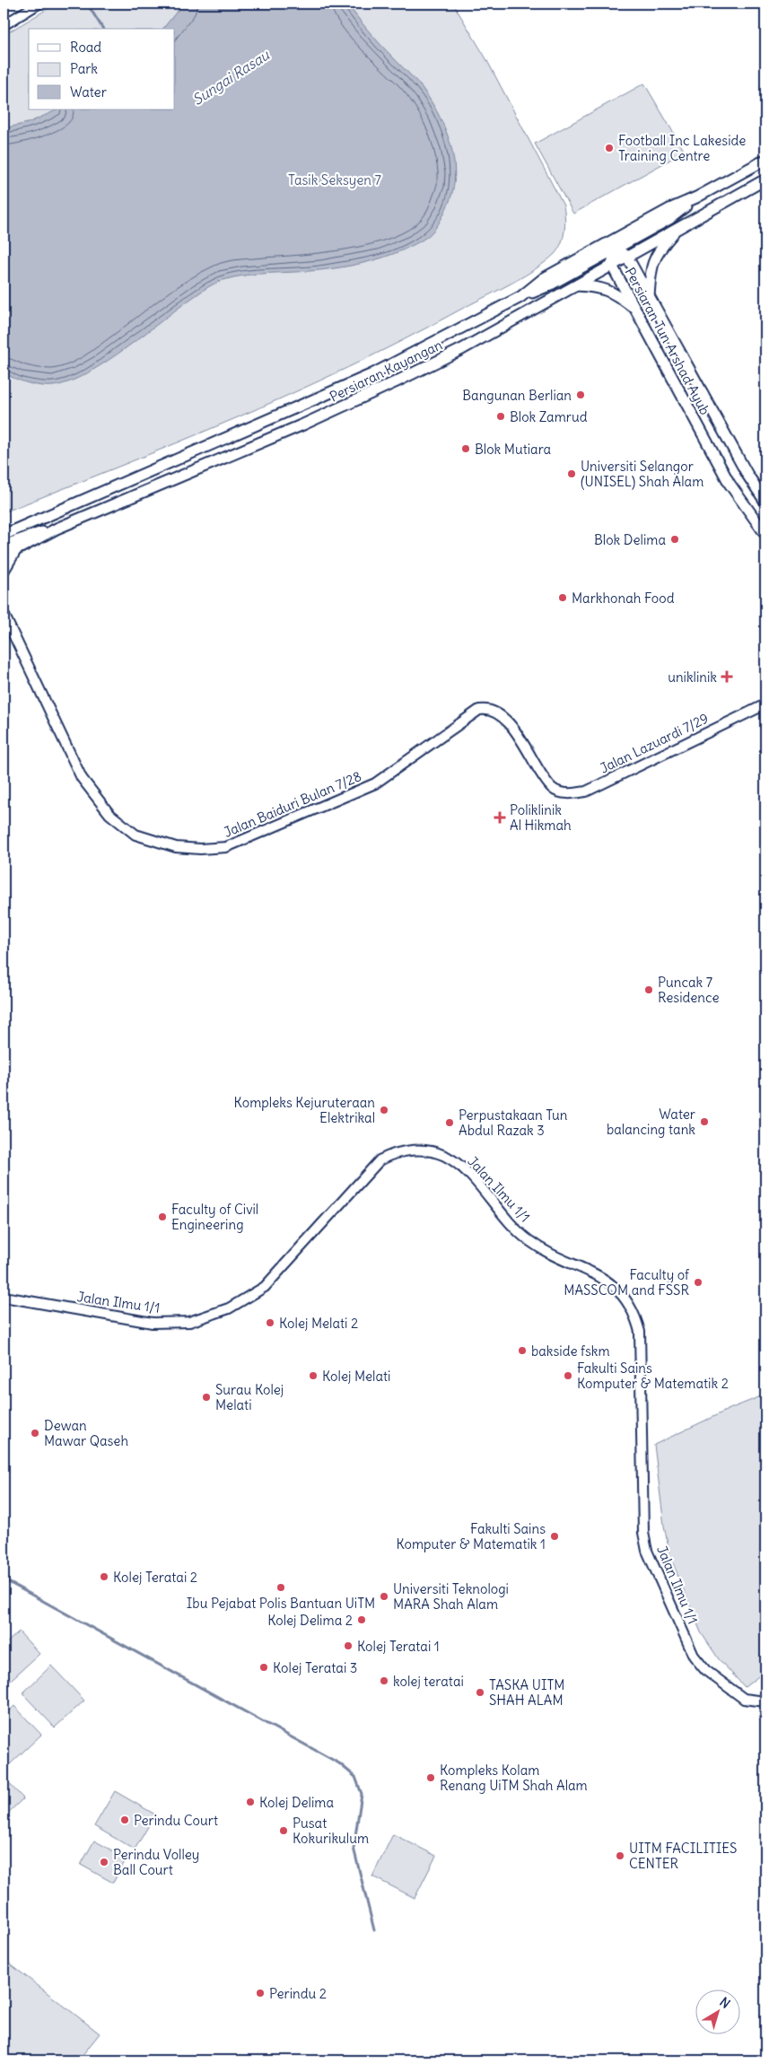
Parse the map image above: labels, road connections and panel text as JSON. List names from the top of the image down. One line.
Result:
{"streets":{"main road":["Persiaran Tun Arshad Ayub","Persiaran Kayangan"],"street":["Jalan Lazuardi 7/29","Jalan Baiduri Bulan 7/28","Jalan Ilmu 1/1"]},"crossings":[["Persiaran Tun Arshad Ayub","Persiaran Kayangan"],["Jalan Lazuardi 7/29","Jalan Baiduri Bulan 7/28"]],"water":["Sungai Rasau"],"parks":["Tasik Seksyen 7"],"places":{"other":["Football Inc Lakeside Training Centre","Bangunan Berlian","Blok Zamrud","Blok Mutiara","Universiti Selangor (UNISEL) Shah Alam","Blok Delima","Markhonah Food","Puncak 7 Residence","Kompleks Kejuruteraan Elektrikal","Water balancing tank","Perpustakaan Tun Abdul Razak 3","Faculty of Civil Engineering","Faculty of MASSCOM and FSSR","Kolej Melati 2","bakside fskm","Kolej Melati","Fakulti Sains Komputer & Matematik 2","Surau Kolej Melati","Dewan Mawar Qaseh","Fakulti Sains Komputer & Matematik 1","Kolej Teratai 2","Ibu Pejabat Polis Bantuan UiTM","Universiti Teknologi MARA Shah Alam","Kolej Delima 2","Kolej Teratai 1","Kolej Teratai 3","kolej teratai","TASKA UITM SHAH ALAM","Kompleks Kolam Renang UiTM Shah Alam","Kolej Delima","Perindu Court","Pusat Kokurikulum","UITM FACILITIES CENTER","Perindu Volley Ball Court","Perindu 2"],"health":["uniklinik","Poliklinik Al Hikmah"]},"legend":["Road","Park","Water"],"north":"top right"}
